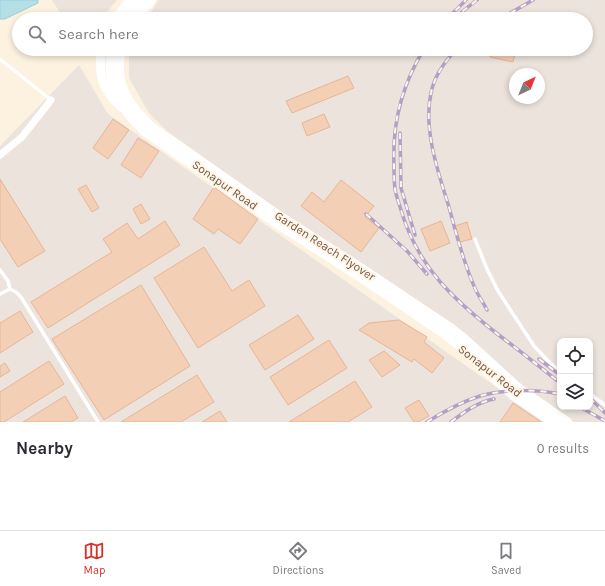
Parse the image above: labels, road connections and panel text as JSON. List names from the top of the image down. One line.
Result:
{"streets":{"main road":["Garden Reach Flyover"],"street":["Sonapur Road"]},"north":"top right","page":{"search":"Search here","heading":["Nearby","0 results"],"nav":["Map","Directions","Saved"]}}
